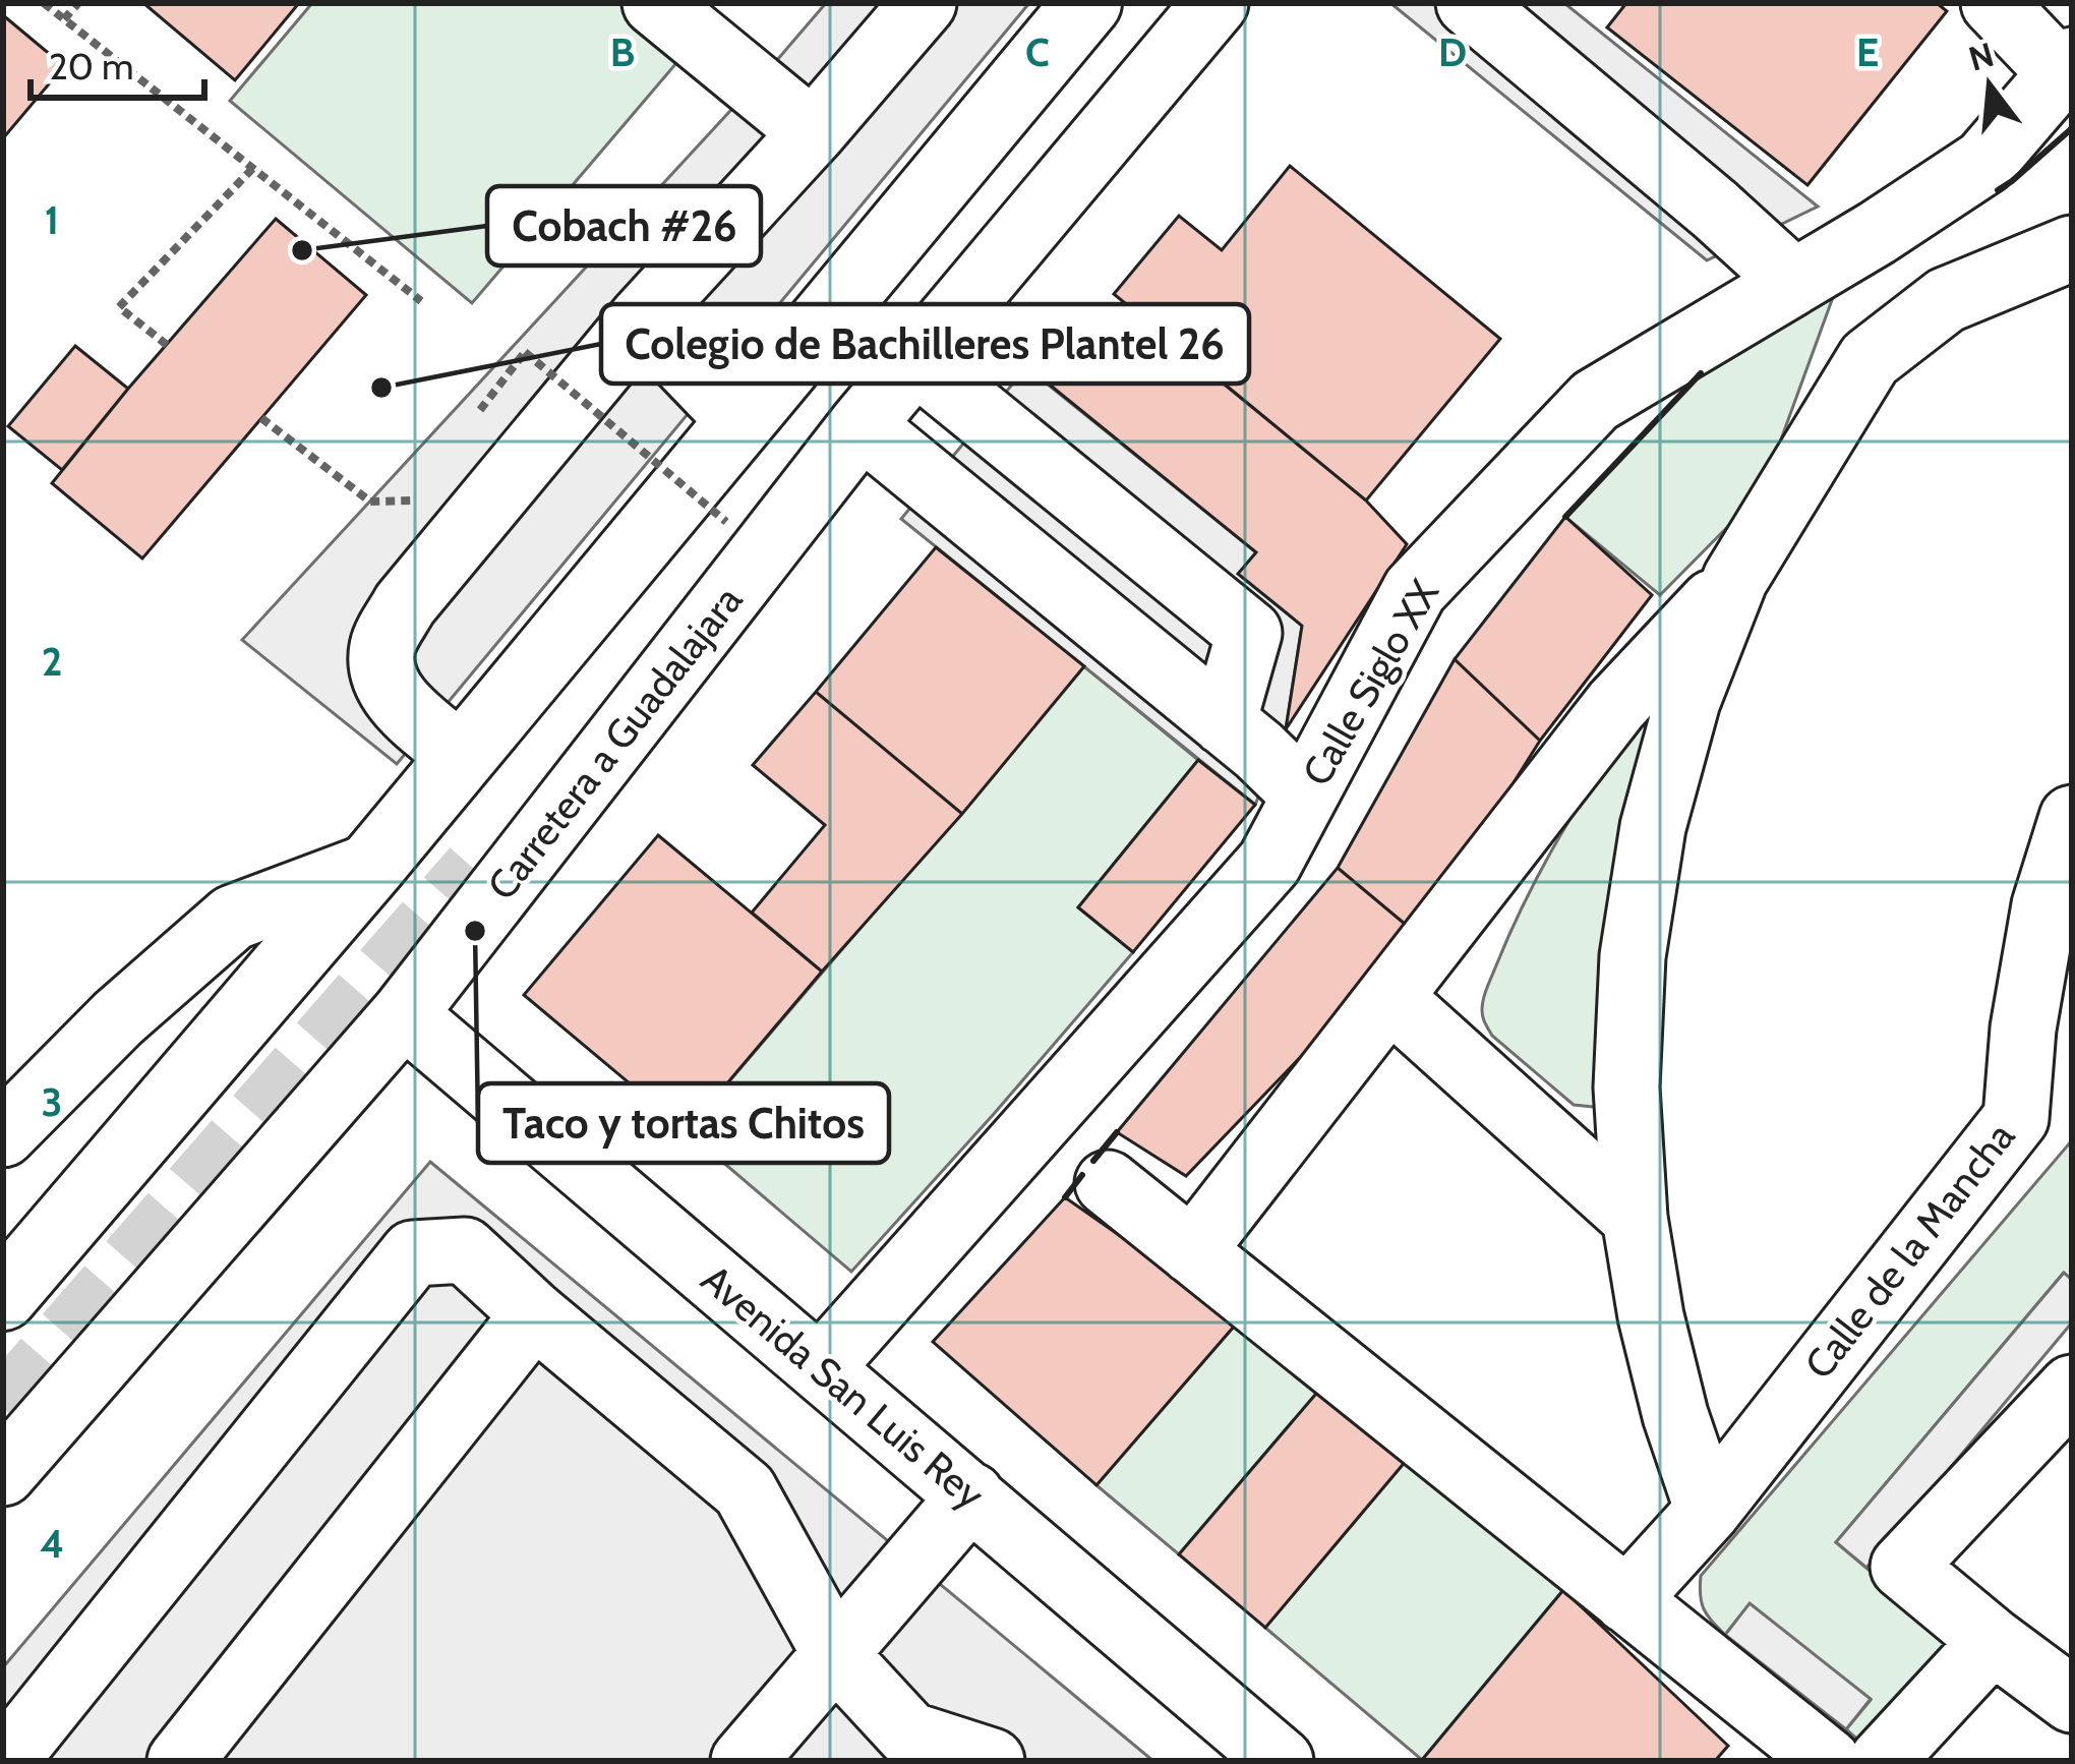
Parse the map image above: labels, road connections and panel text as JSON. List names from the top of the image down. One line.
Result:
{"streets":{"street":["Calle Siglo XX","Carretera a Guadalajara","Calle de la Mancha","Avenida San Luis Rey"]},"crossings":[["Calle Siglo XX","Avenida San Luis Rey"],["Carretera a Guadalajara","Avenida San Luis Rey"]],"places":["Cobach #26","Colegio de Bachilleres Plantel 26","Taco y tortas Chitos"],"scale_bar":"20 m","north":"top","grid":{"columns":["B","C","D","E"],"rows":["1","2","3","4"]}}
